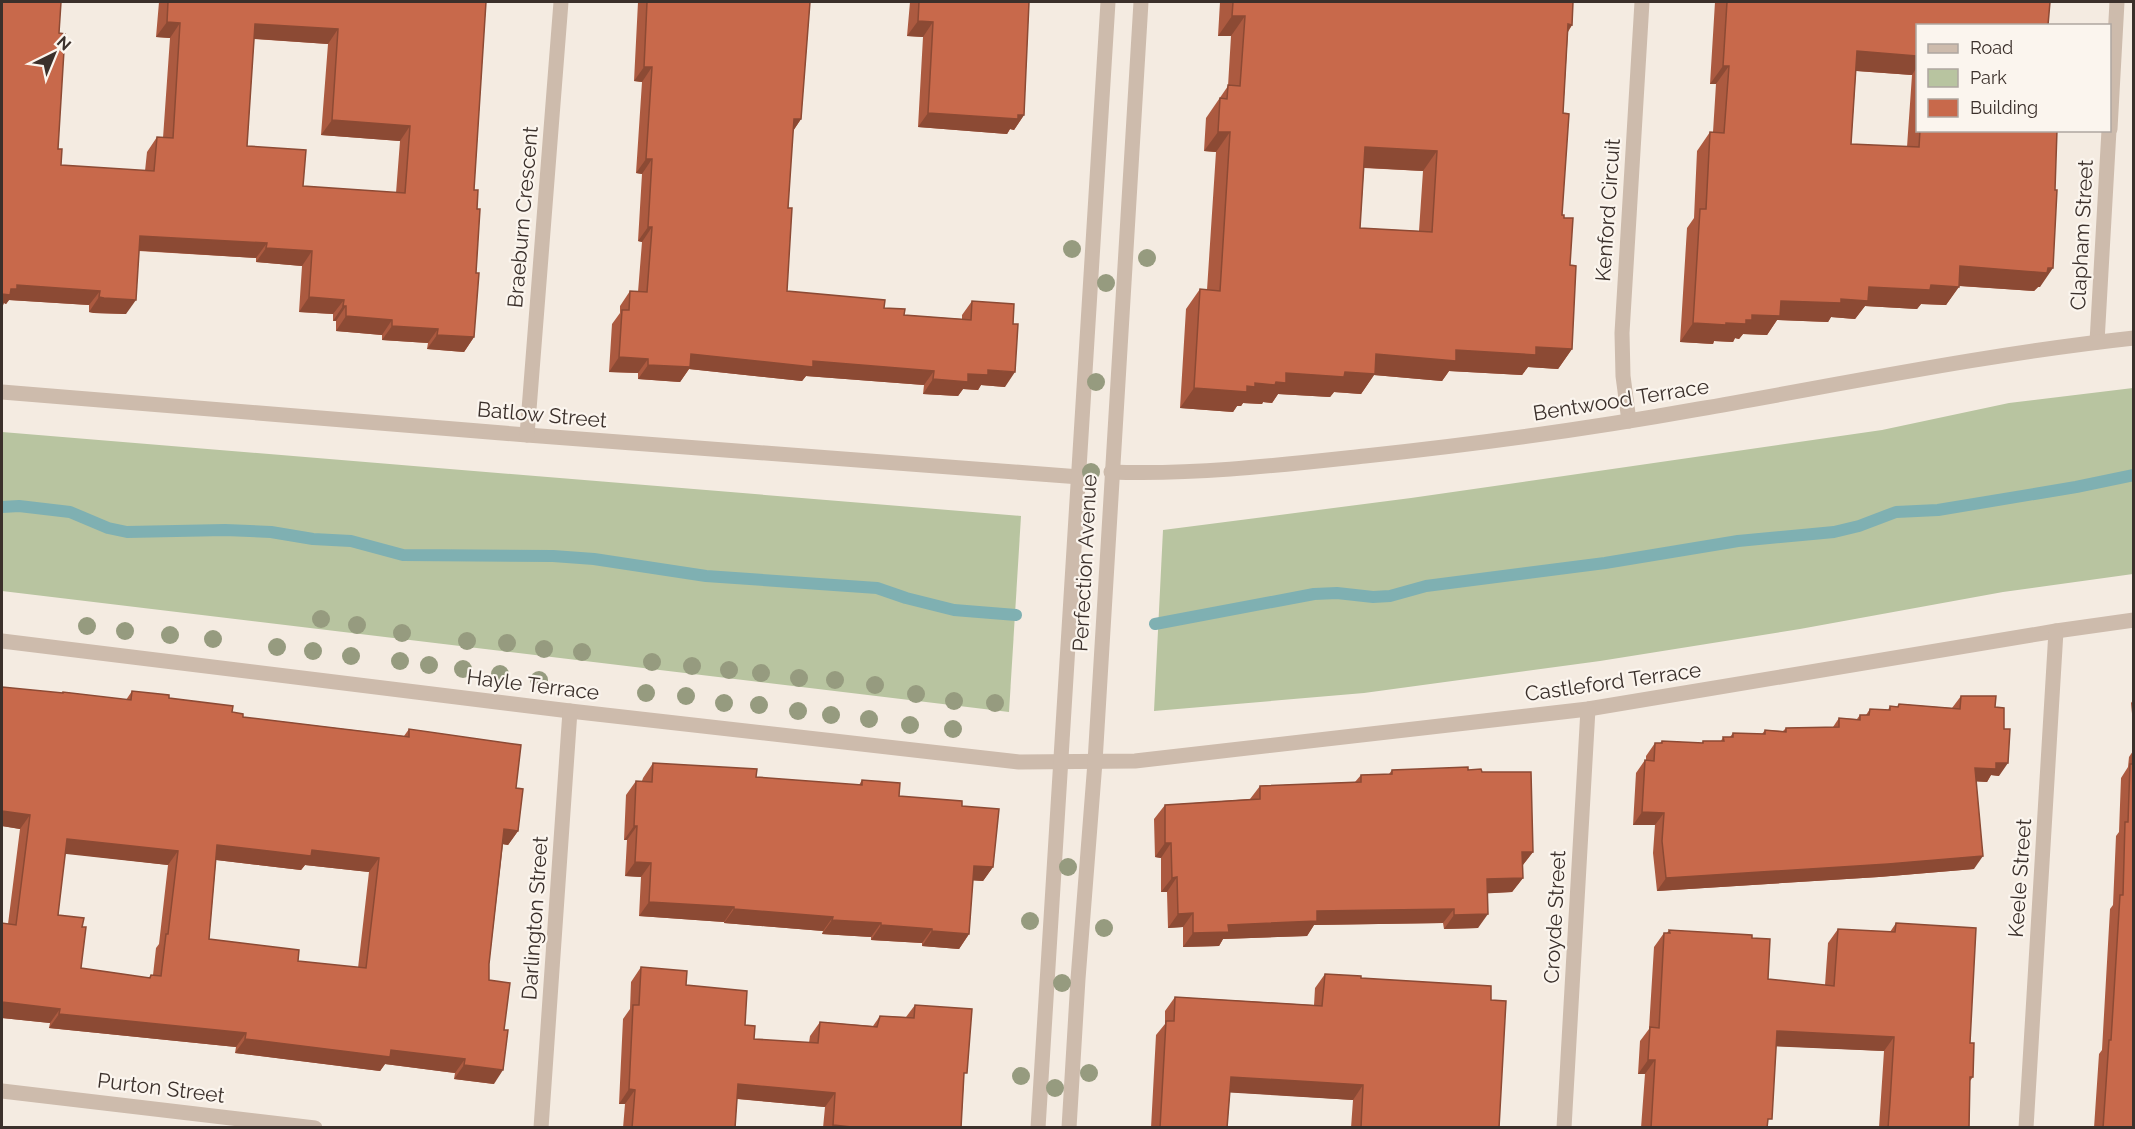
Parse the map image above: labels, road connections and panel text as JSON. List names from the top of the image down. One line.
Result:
{"streets":{"street":["Kenford Circuit","Braeburn Crescent","Clapham Street","Bentwood Terrace","Batlow Street","Perfection Avenue","Castleford Terrace","Hayle Terrace","Keele Street","Croyde Street","Darlington Street","Purton Street"]},"crossings":[["Kenford Circuit","Bentwood Terrace"],["Braeburn Crescent","Batlow Street"],["Clapham Street","Bentwood Terrace"],["Bentwood Terrace","Perfection Avenue"],["Batlow Street","Perfection Avenue"],["Perfection Avenue","Castleford Terrace"],["Perfection Avenue","Hayle Terrace"],["Castleford Terrace","Hayle Terrace"],["Castleford Terrace","Keele Street"],["Castleford Terrace","Croyde Street"],["Hayle Terrace","Darlington Street"]],"legend":["Road","Park","Building"],"north":"top right"}
